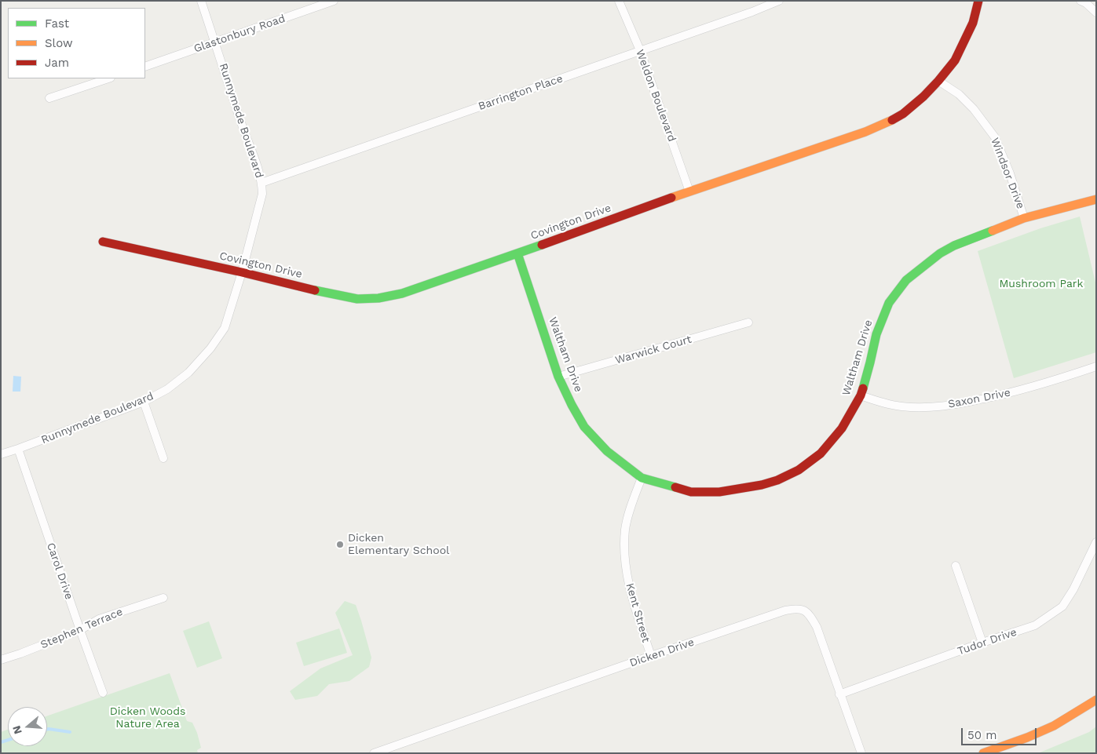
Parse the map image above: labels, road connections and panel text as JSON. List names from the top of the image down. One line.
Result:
{"streets":{"street":["Glastonbury Road","Barrington Place","Weldon Boulevard","Runnymede Boulevard","Windsor Drive","Covington Drive","Warwick Court","Waltham Drive","Saxon Drive","Carol Drive","Kent Street","Stephen Terrace","Tudor Drive","Dicken Drive"]},"crossings":[["Glastonbury Road","Runnymede Boulevard"],["Barrington Place","Weldon Boulevard"],["Barrington Place","Runnymede Boulevard"],["Weldon Boulevard","Covington Drive"],["Runnymede Boulevard","Covington Drive"],["Runnymede Boulevard","Carol Drive"],["Windsor Drive","Covington Drive"],["Windsor Drive","Waltham Drive"],["Covington Drive","Waltham Drive"],["Warwick Court","Waltham Drive"],["Waltham Drive","Saxon Drive"],["Waltham Drive","Kent Street"],["Carol Drive","Stephen Terrace"],["Kent Street","Dicken Drive"],["Tudor Drive","Dicken Drive"]],"parks":["Mushroom Park","Dicken Woods Nature Area"],"places":["Dicken Elementary School"],"legend":["Fast","Slow","Jam"],"scale_bar":"50 m","north":"left"}
